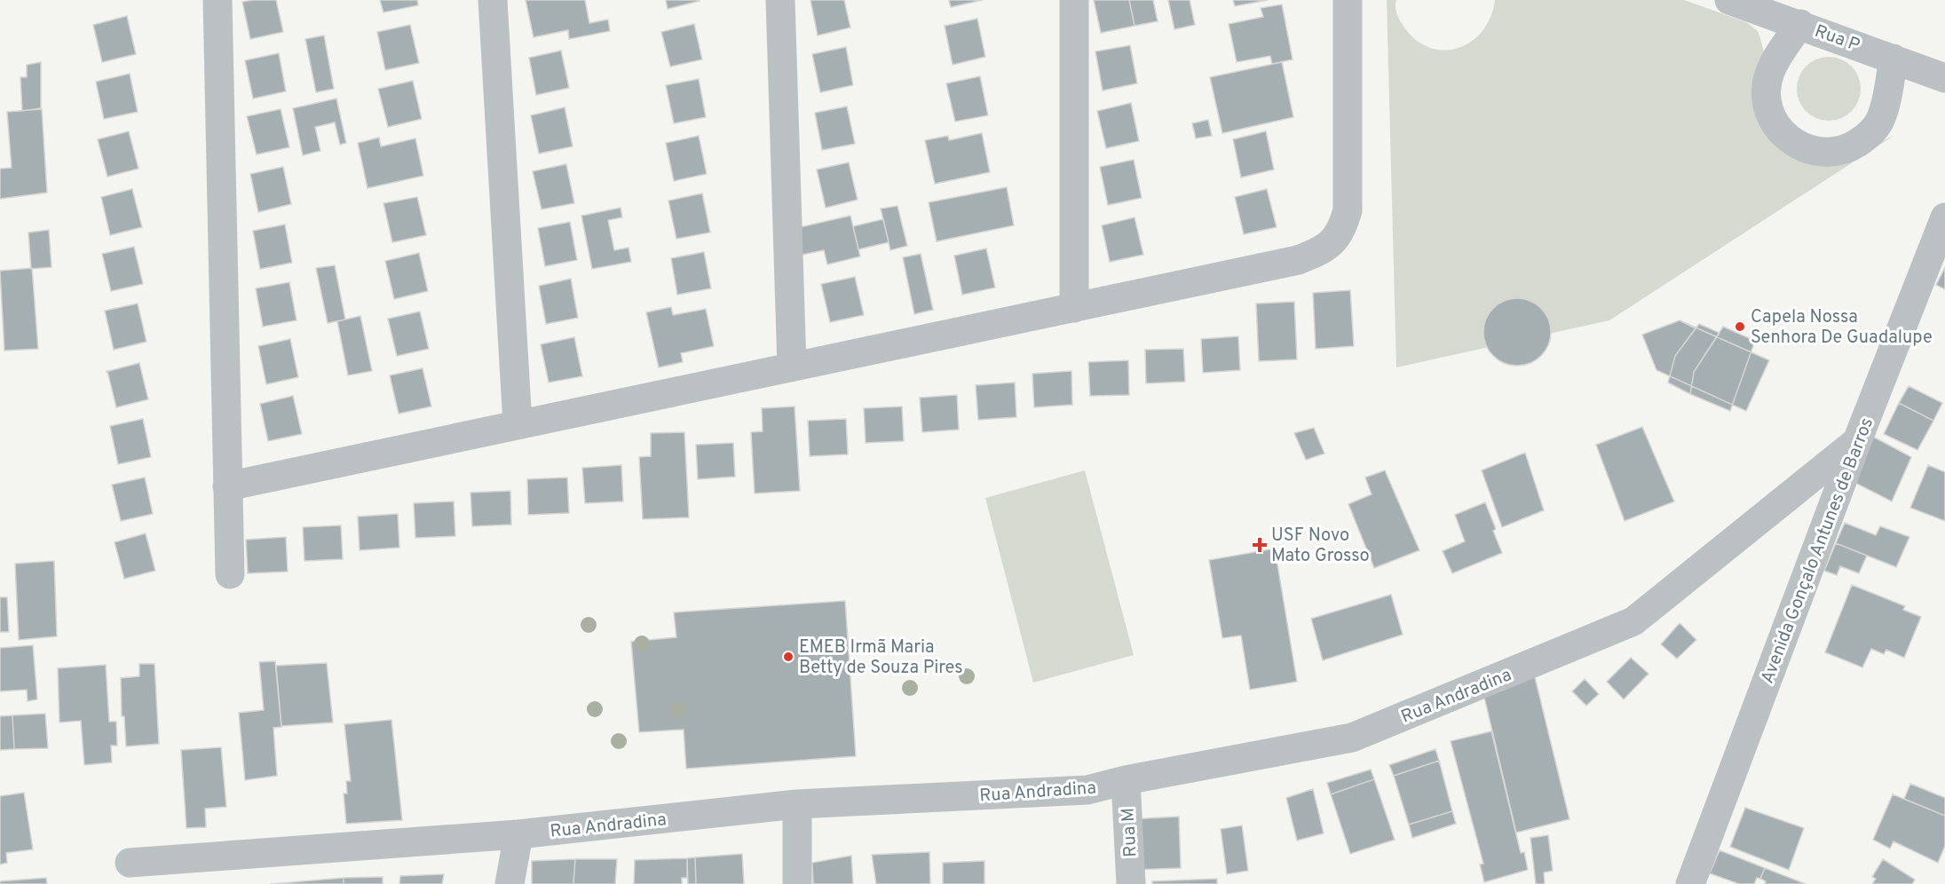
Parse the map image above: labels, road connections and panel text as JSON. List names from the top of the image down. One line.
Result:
{"streets":{"street":["Rua P","Avenida Gonçalo Antunes de Barros","Rua Andradina","Rua M"]},"crossings":[["Avenida Gonçalo Antunes de Barros","Rua Andradina"],["Rua Andradina","Rua M"]],"places":{"other":["Capela Nossa Senhora De Guadalupe","EMEB Irmã Maria Betty de Souza Pires"],"health":["USF Novo Mato Grosso"]}}
